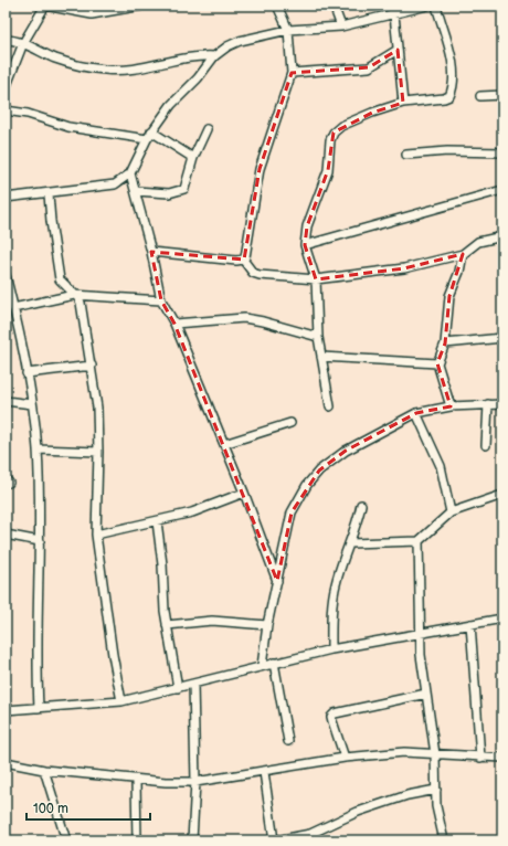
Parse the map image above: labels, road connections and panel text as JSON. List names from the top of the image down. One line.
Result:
{"scale_bar":"100 m"}
